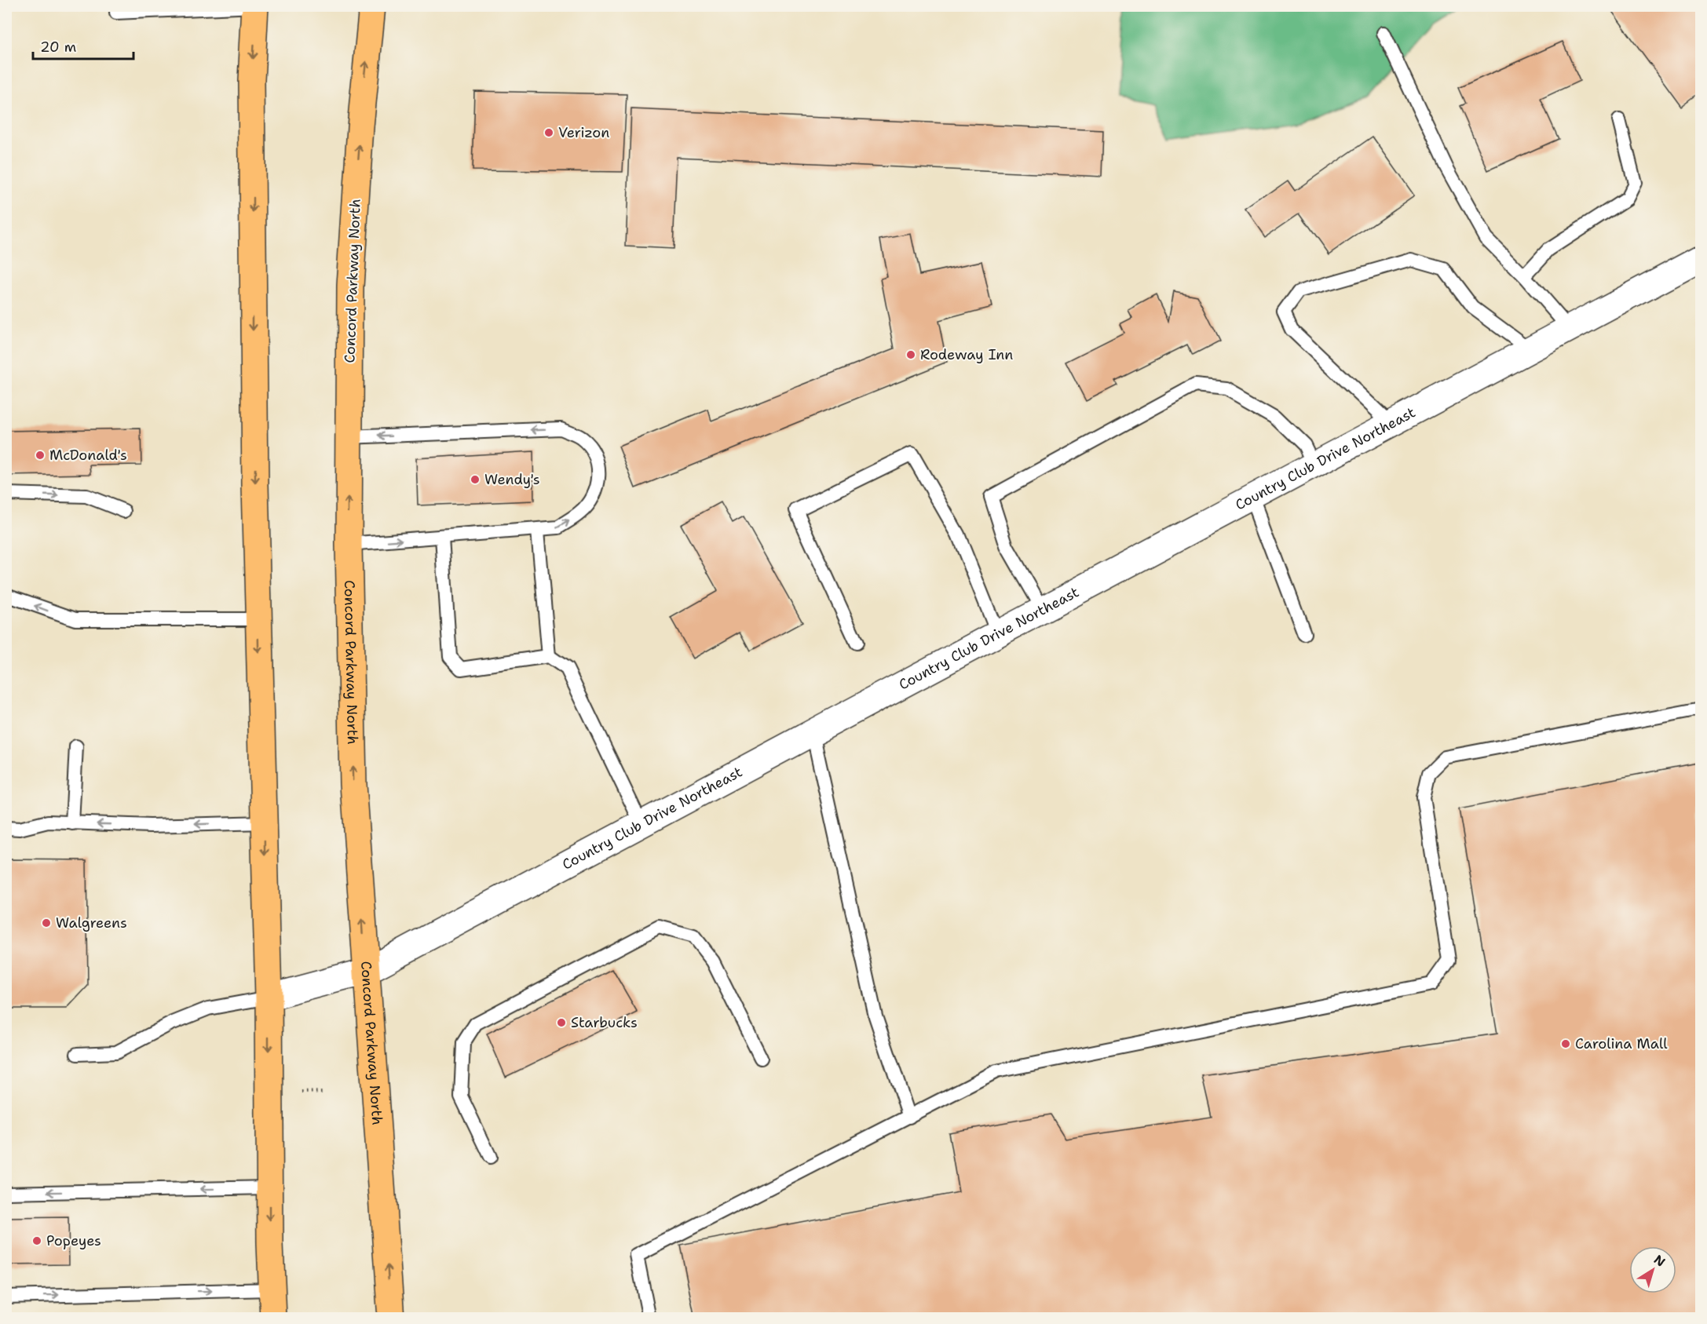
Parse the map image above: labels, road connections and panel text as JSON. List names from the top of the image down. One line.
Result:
{"streets":{"highway":["Concord Parkway North"],"street":["Country Club Drive Northeast"]},"crossings":[["Concord Parkway North","Country Club Drive Northeast"]],"places":["Verizon","Rodeway Inn","McDonald's","Wendy's","Walgreens","Starbucks","Carolina Mall","Popeyes"],"scale_bar":"20 m","north":"top right"}
